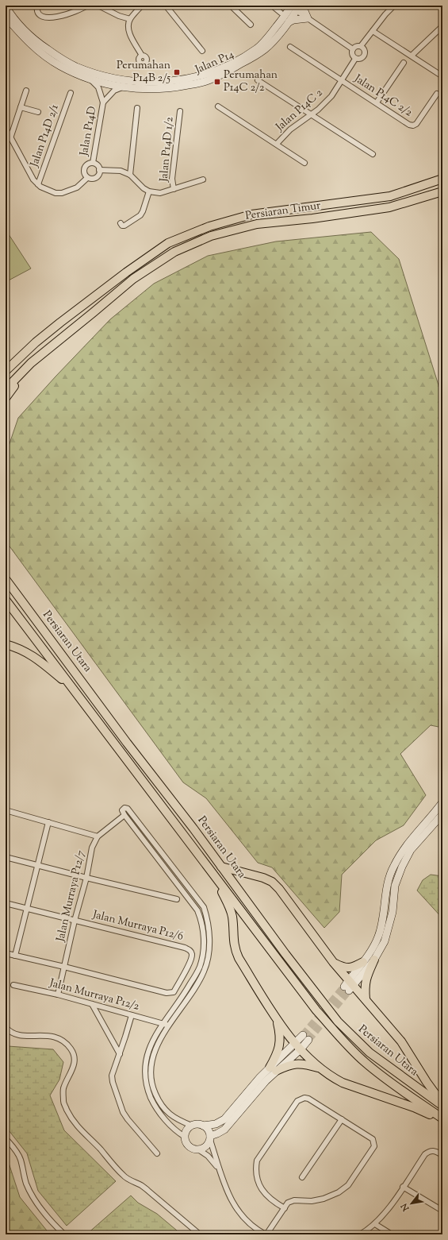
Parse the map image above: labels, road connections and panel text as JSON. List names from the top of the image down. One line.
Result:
{"streets":{"main road":["Jalan P14","Persiaran Timur","Persiaran Utara"],"street":["Jalan P14C 2/2","Jalan P14C 2","Jalan P14D","Jalan P14D 2/1","Jalan P14D 1/2","Jalan Murraya P12/7","Jalan Murraya P12/6","Jalan Murraya P12/2"]},"crossings":[["Jalan P14","Jalan P14D"],["Jalan P14C 2/2","Jalan P14C 2"],["Jalan Murraya P12/7","Jalan Murraya P12/6"],["Jalan Murraya P12/7","Jalan Murraya P12/2"]],"places":{"transit":["Perumahan P14B 2/5","Perumahan P14C 2/2"]},"north":"bottom left"}
